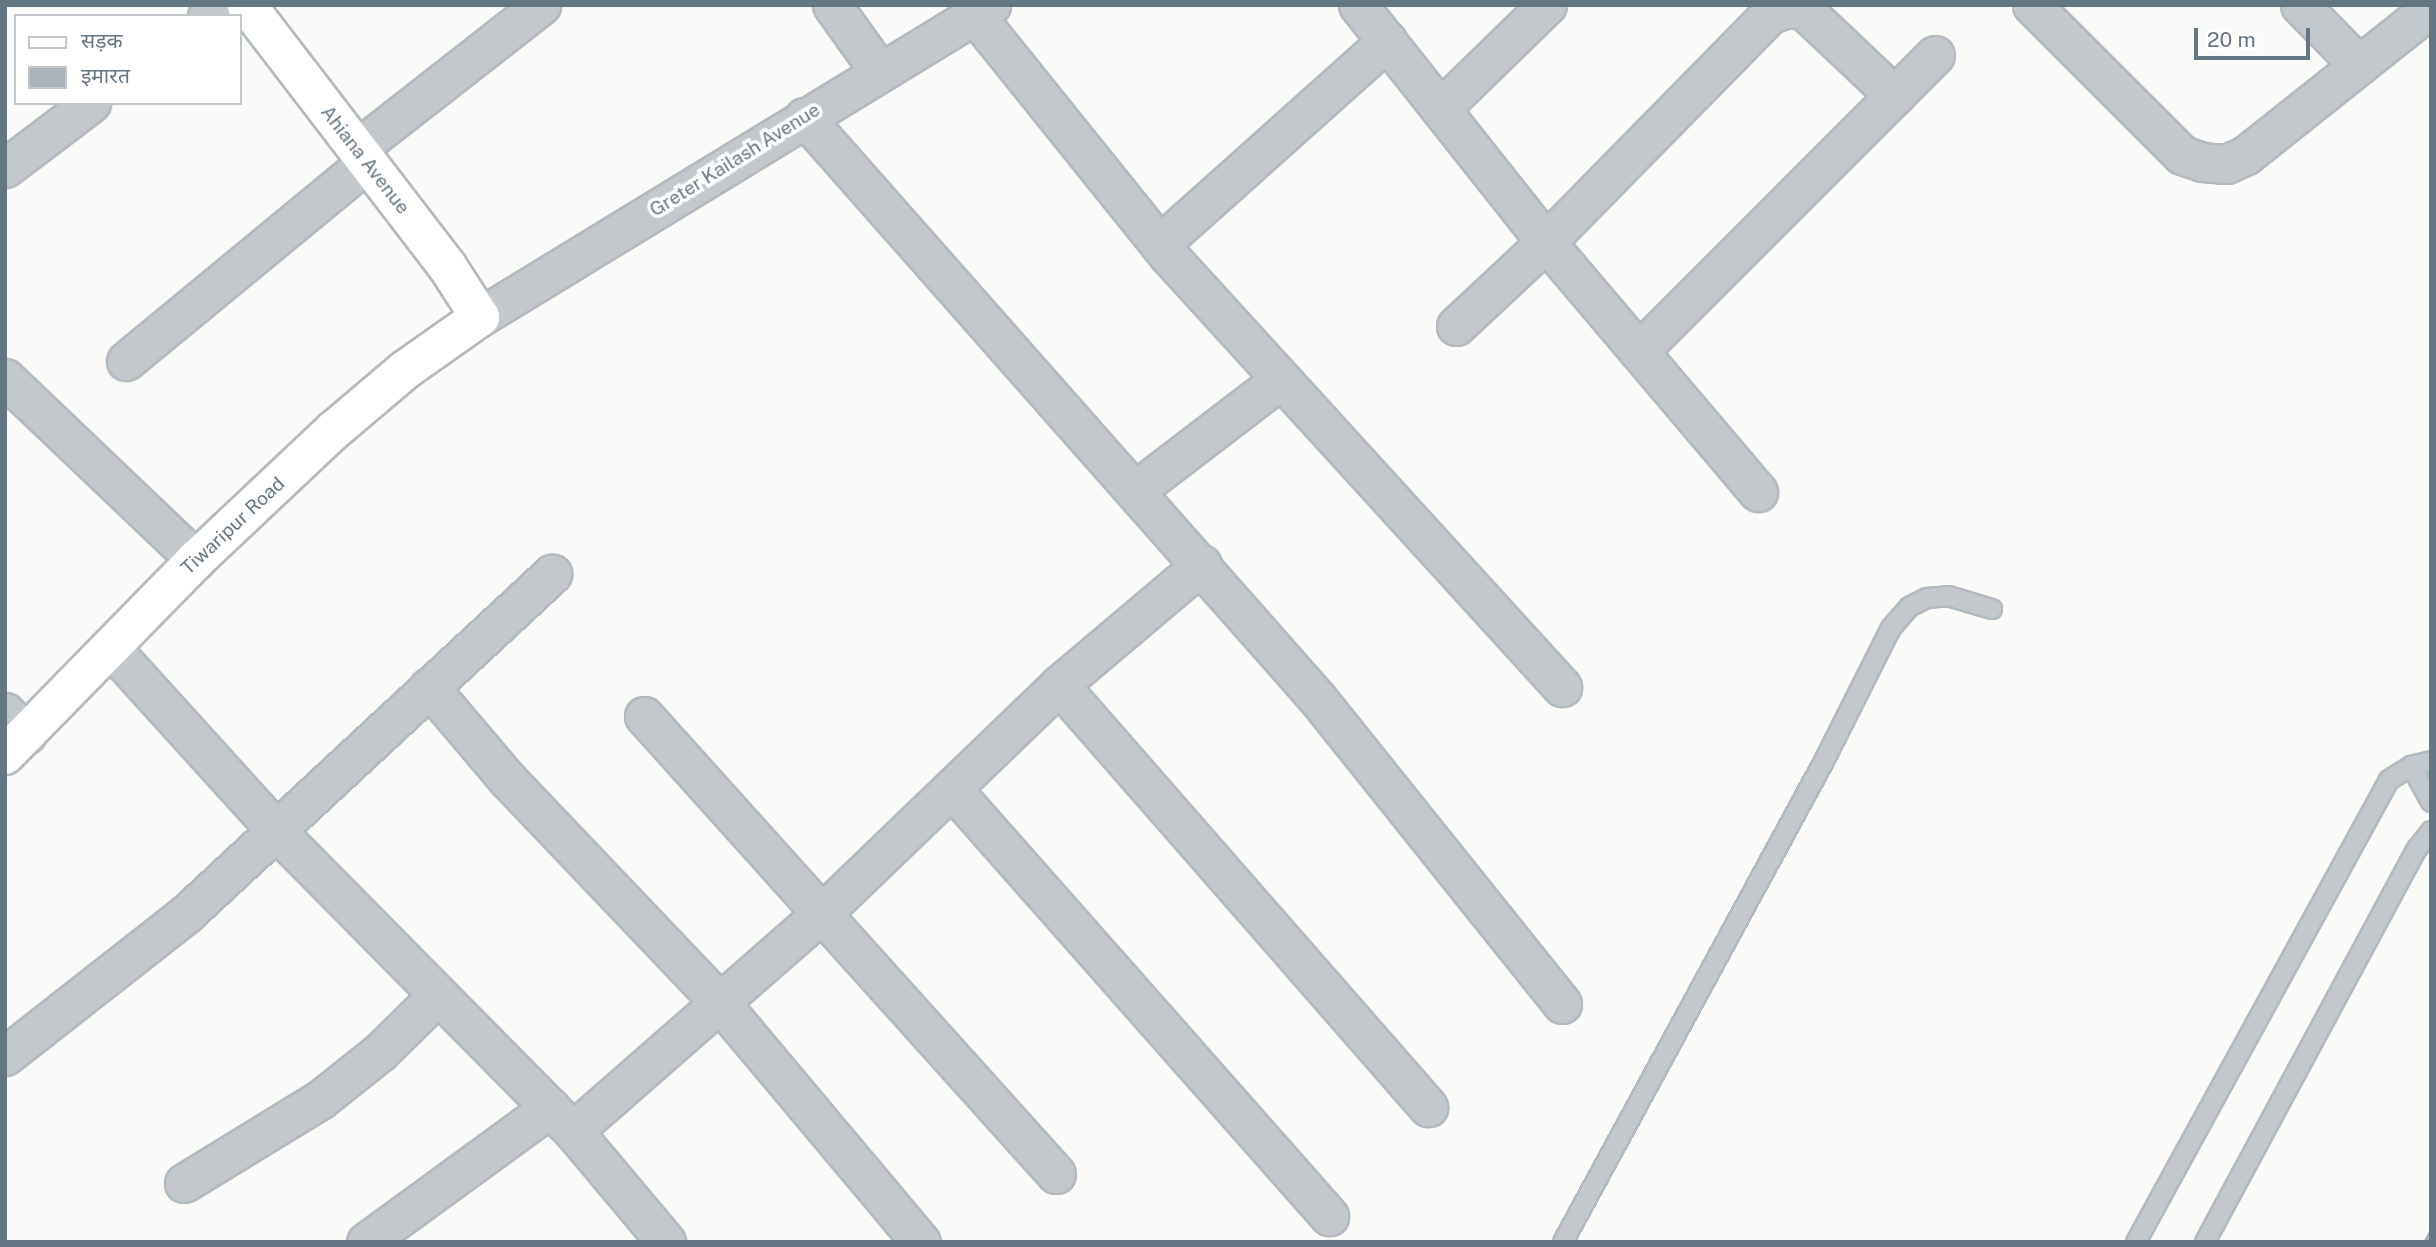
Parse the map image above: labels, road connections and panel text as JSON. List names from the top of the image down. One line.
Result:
{"streets":{"street":["Ahiana Avenue","Greter Kailash Avenue","Tiwaripur Road"]},"crossings":[["Ahiana Avenue","Greter Kailash Avenue"],["Ahiana Avenue","Tiwaripur Road"],["Greter Kailash Avenue","Tiwaripur Road"]],"legend":["सड़क","इमारत"],"scale_bar":"20 m"}
